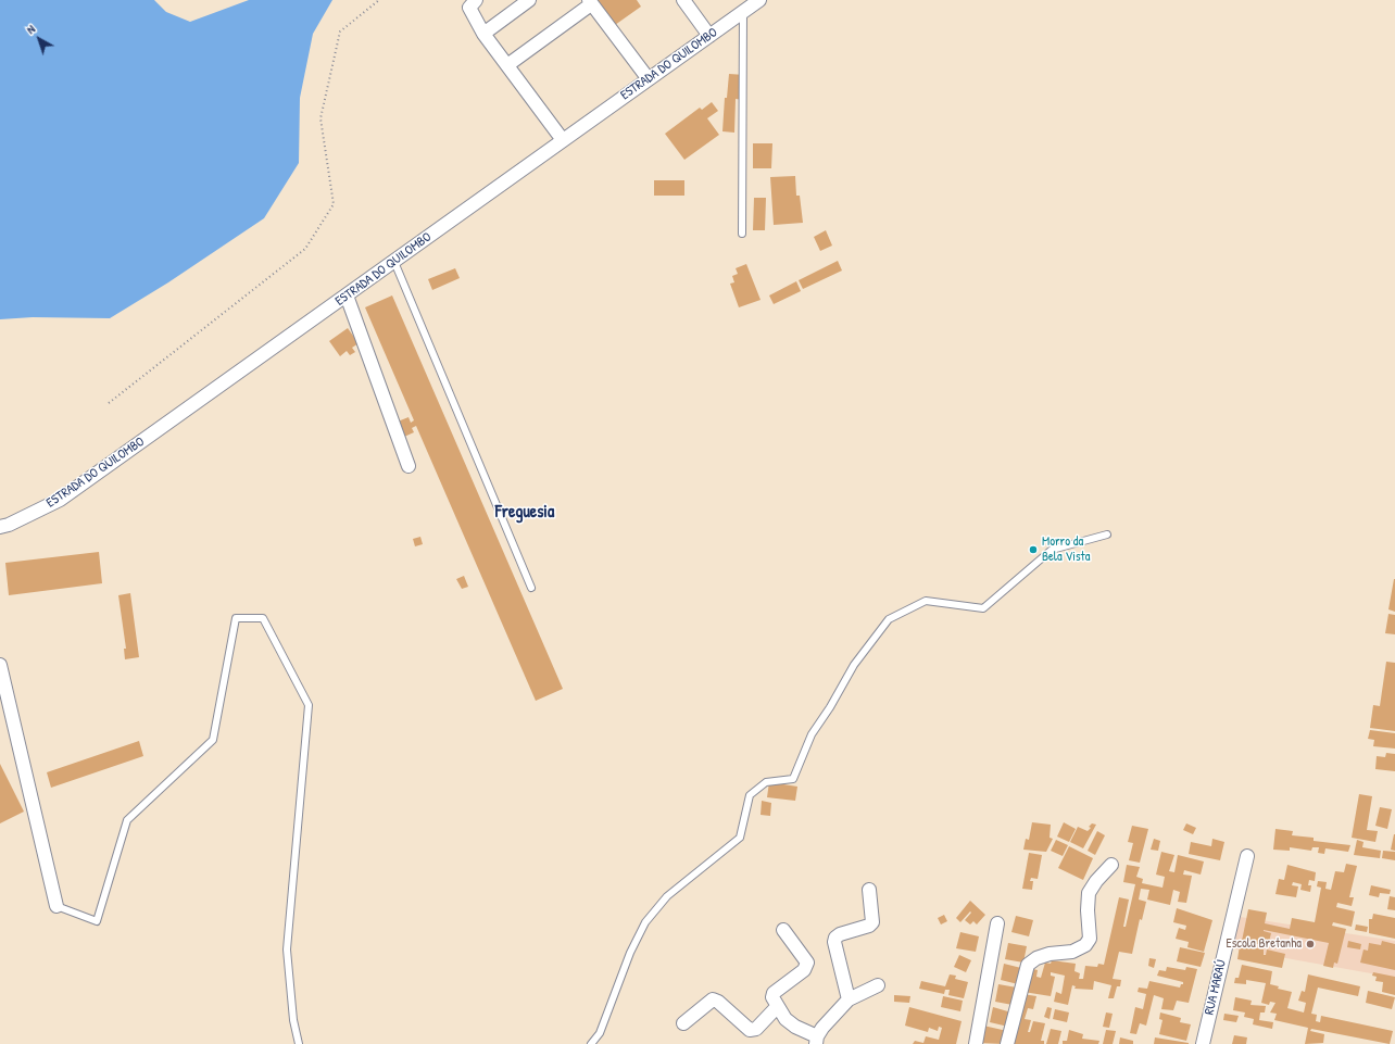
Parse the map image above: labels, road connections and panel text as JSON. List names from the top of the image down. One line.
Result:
{"streets":{"street":["ESTRADA DO QUILOMBO","RUA MARAÚ"]},"districts":["Freguesia"],"places":["Morro da Bela Vista","Escola Bretanha"],"north":"top left"}
